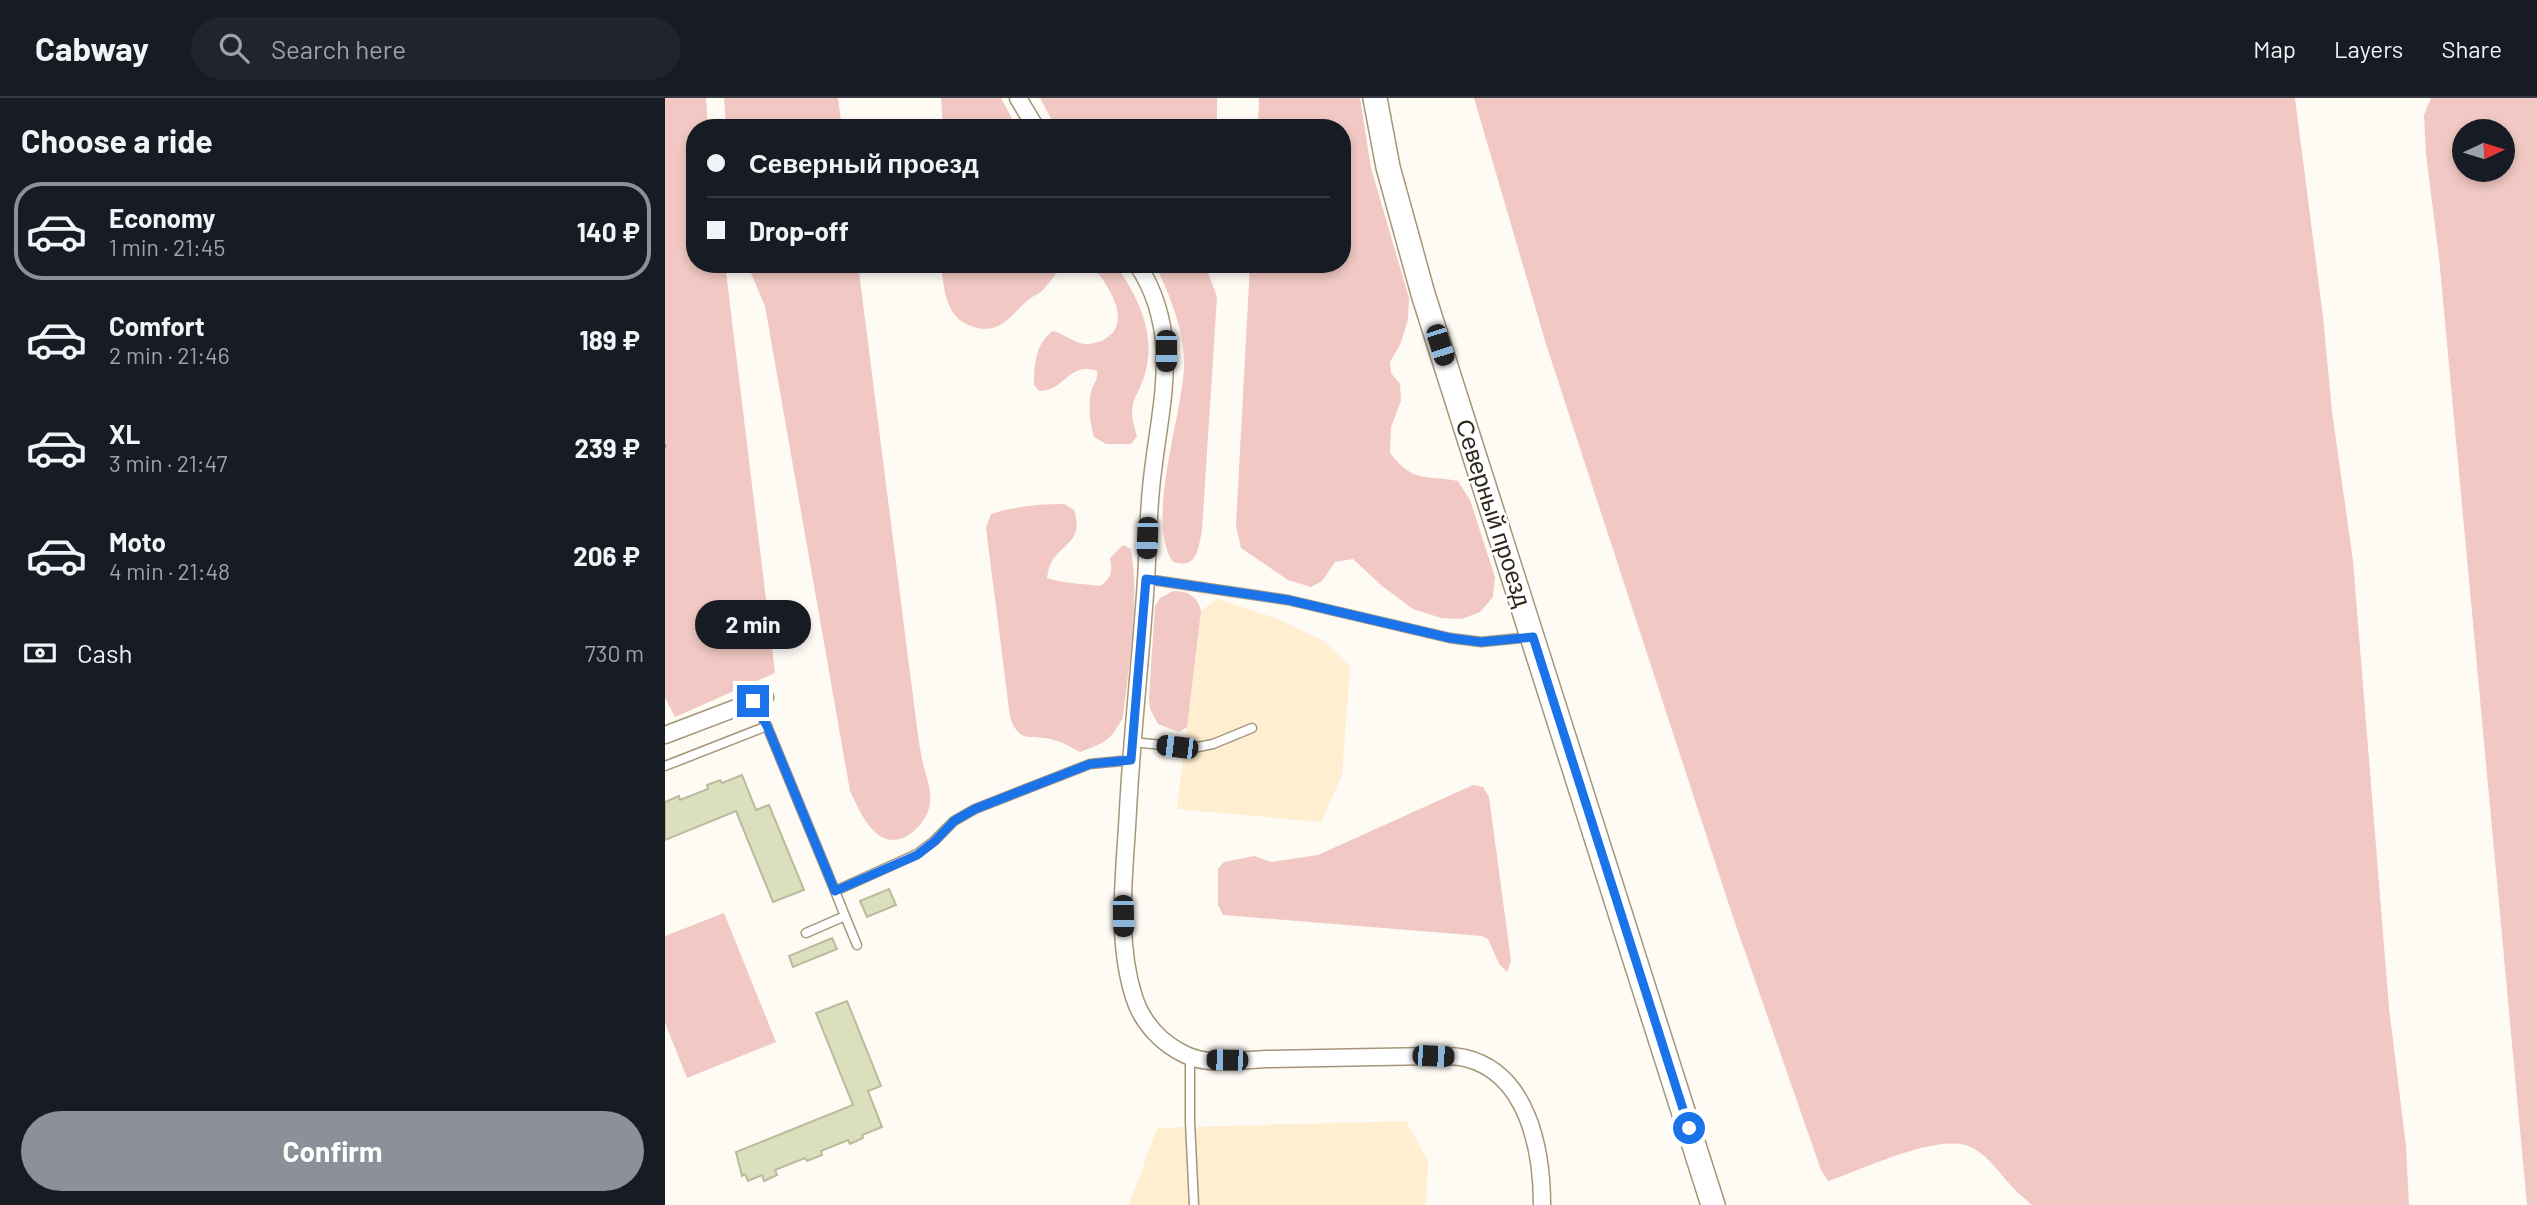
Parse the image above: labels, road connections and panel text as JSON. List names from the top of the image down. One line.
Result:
{"streets":{"street":["Северный проезд"]},"north":"right","page":{"header":"Cabway","search":"Search here","nav":["Map","Layers","Share"],"heading":"Choose a ride","banner":["Северный проезд","Drop-off"],"list":[{"name":"Economy","note":"1 min · 21:45","value":"140 ₽"},{"name":"Comfort","note":"2 min · 21:46","value":"189 ₽"},{"name":"XL","note":"3 min · 21:47","value":"239 ₽"},{"name":"Moto","note":"4 min · 21:48","value":"206 ₽"}],"bubble":"2 min","pay":["Cash","730 m"],"buttons":"Confirm"}}
